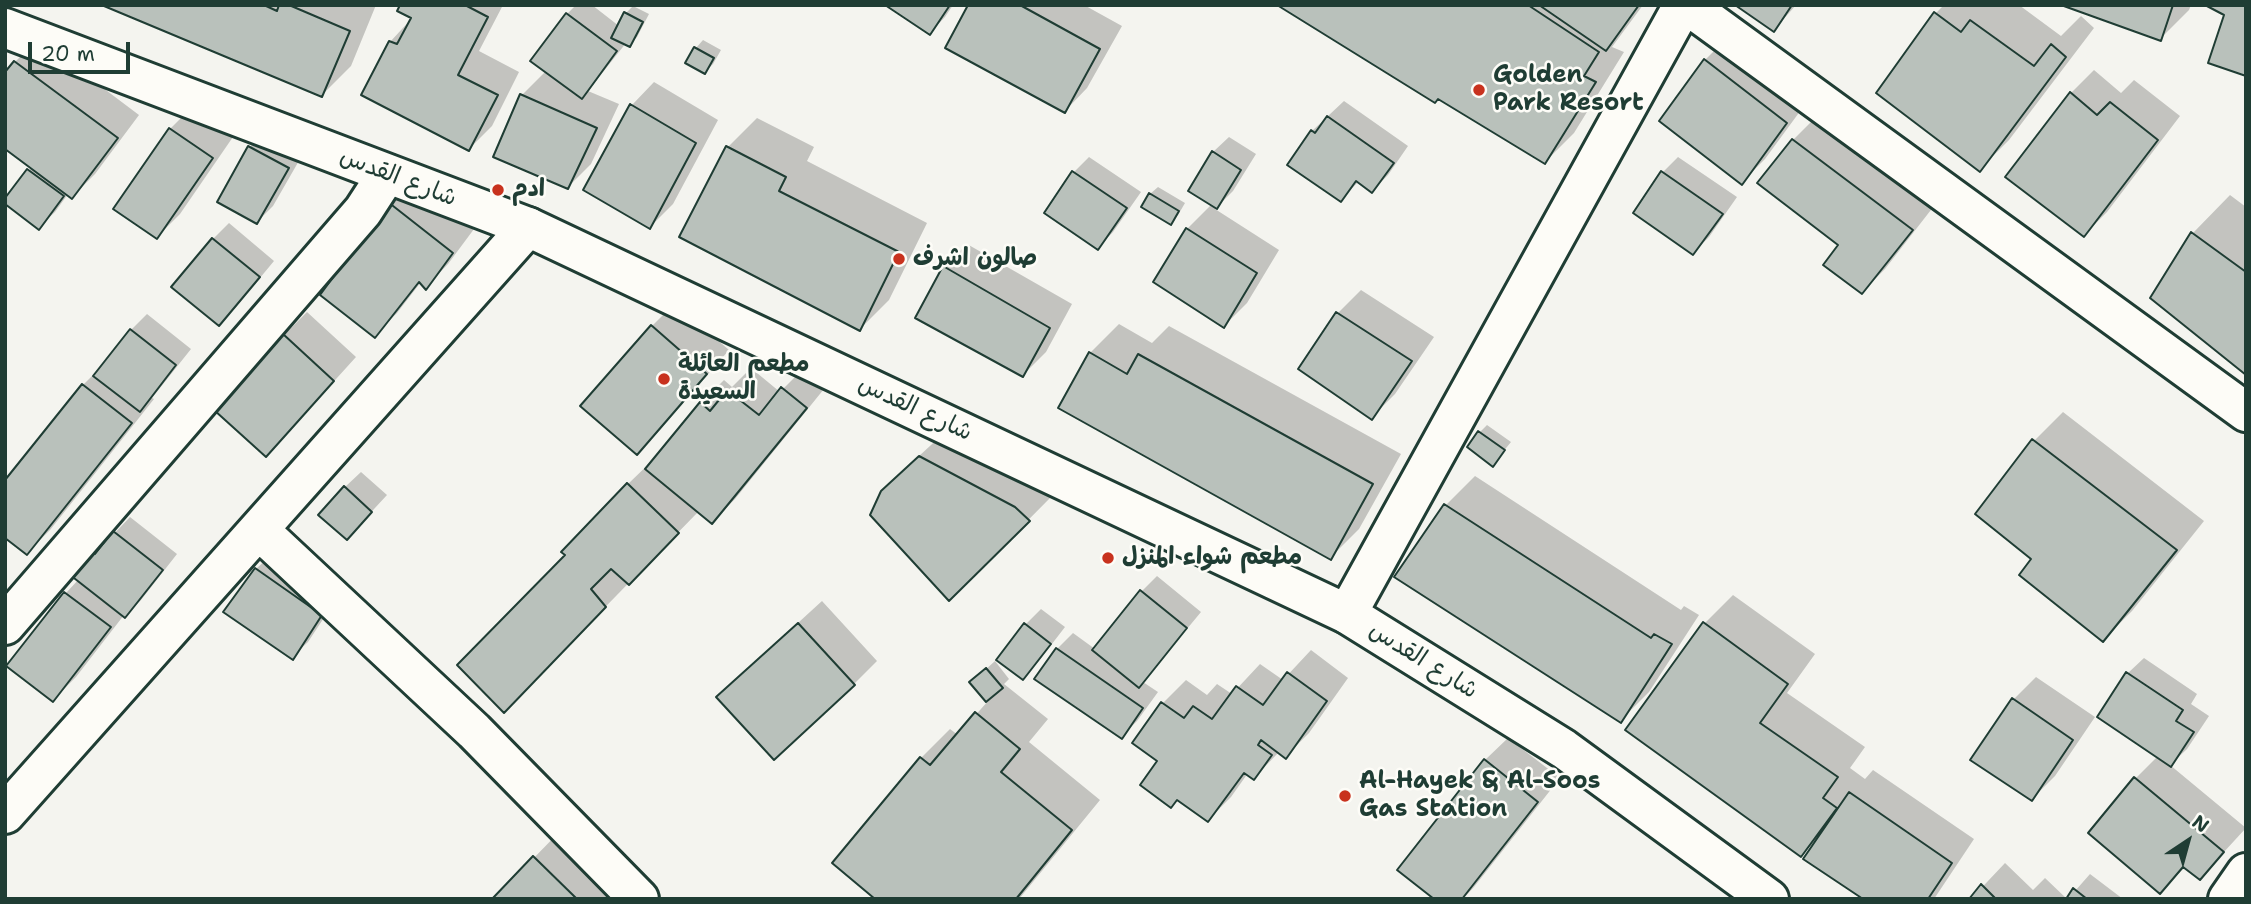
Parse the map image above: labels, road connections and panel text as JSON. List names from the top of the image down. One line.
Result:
{"streets":{"street":["شارع القدس"]},"places":["Golden Park Resort","ادم","صالون اشرف","مطعم العائلة السعيدة","مطعم شواء المنزل","Al-Hayek & Al-Soos Gas Station"],"scale_bar":"20 m","north":"top right"}
